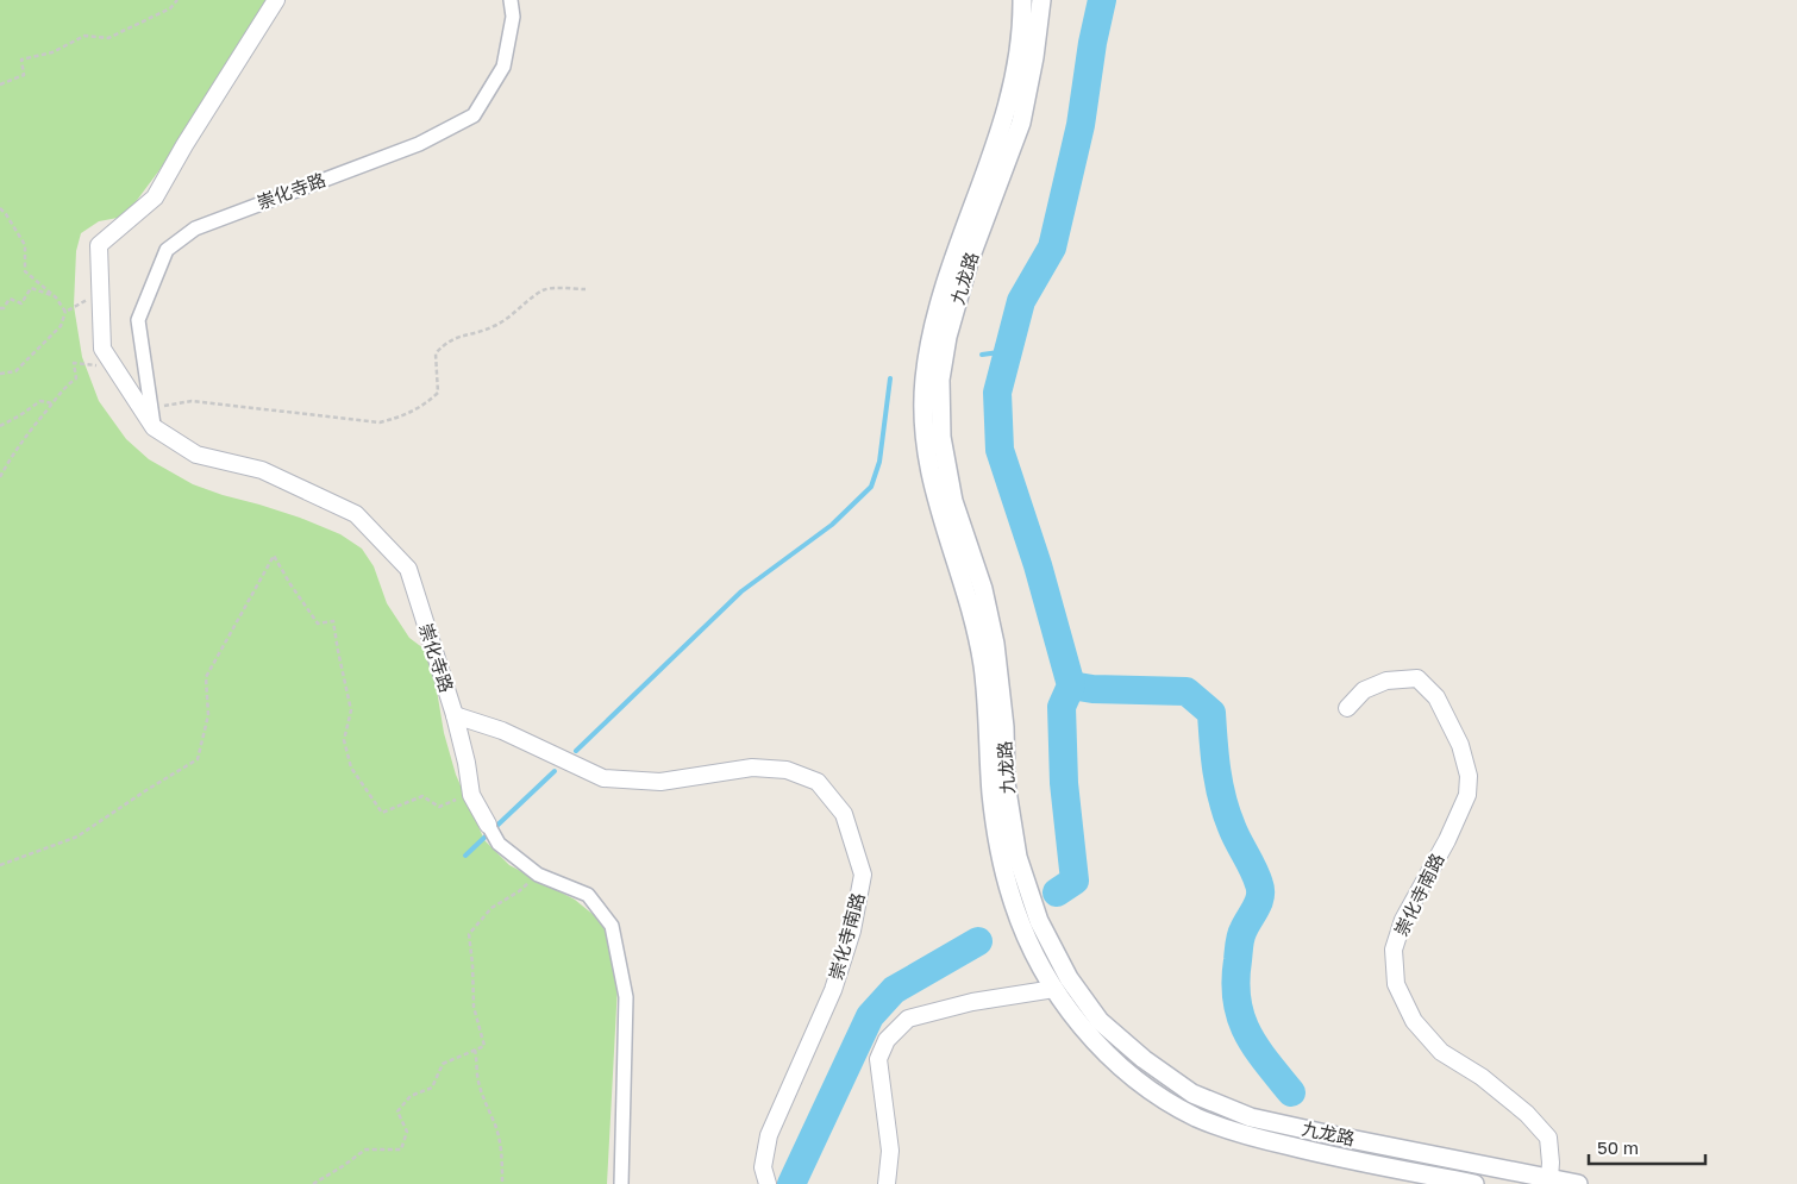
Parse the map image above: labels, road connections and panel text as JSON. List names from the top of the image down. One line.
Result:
{"streets":{"main road":["九龙路"],"street":["崇化寺路","崇化寺南路"]},"crossings":[["崇化寺路","崇化寺南路"],["九龙路","崇化寺南路"]],"scale_bar":"50 m"}
